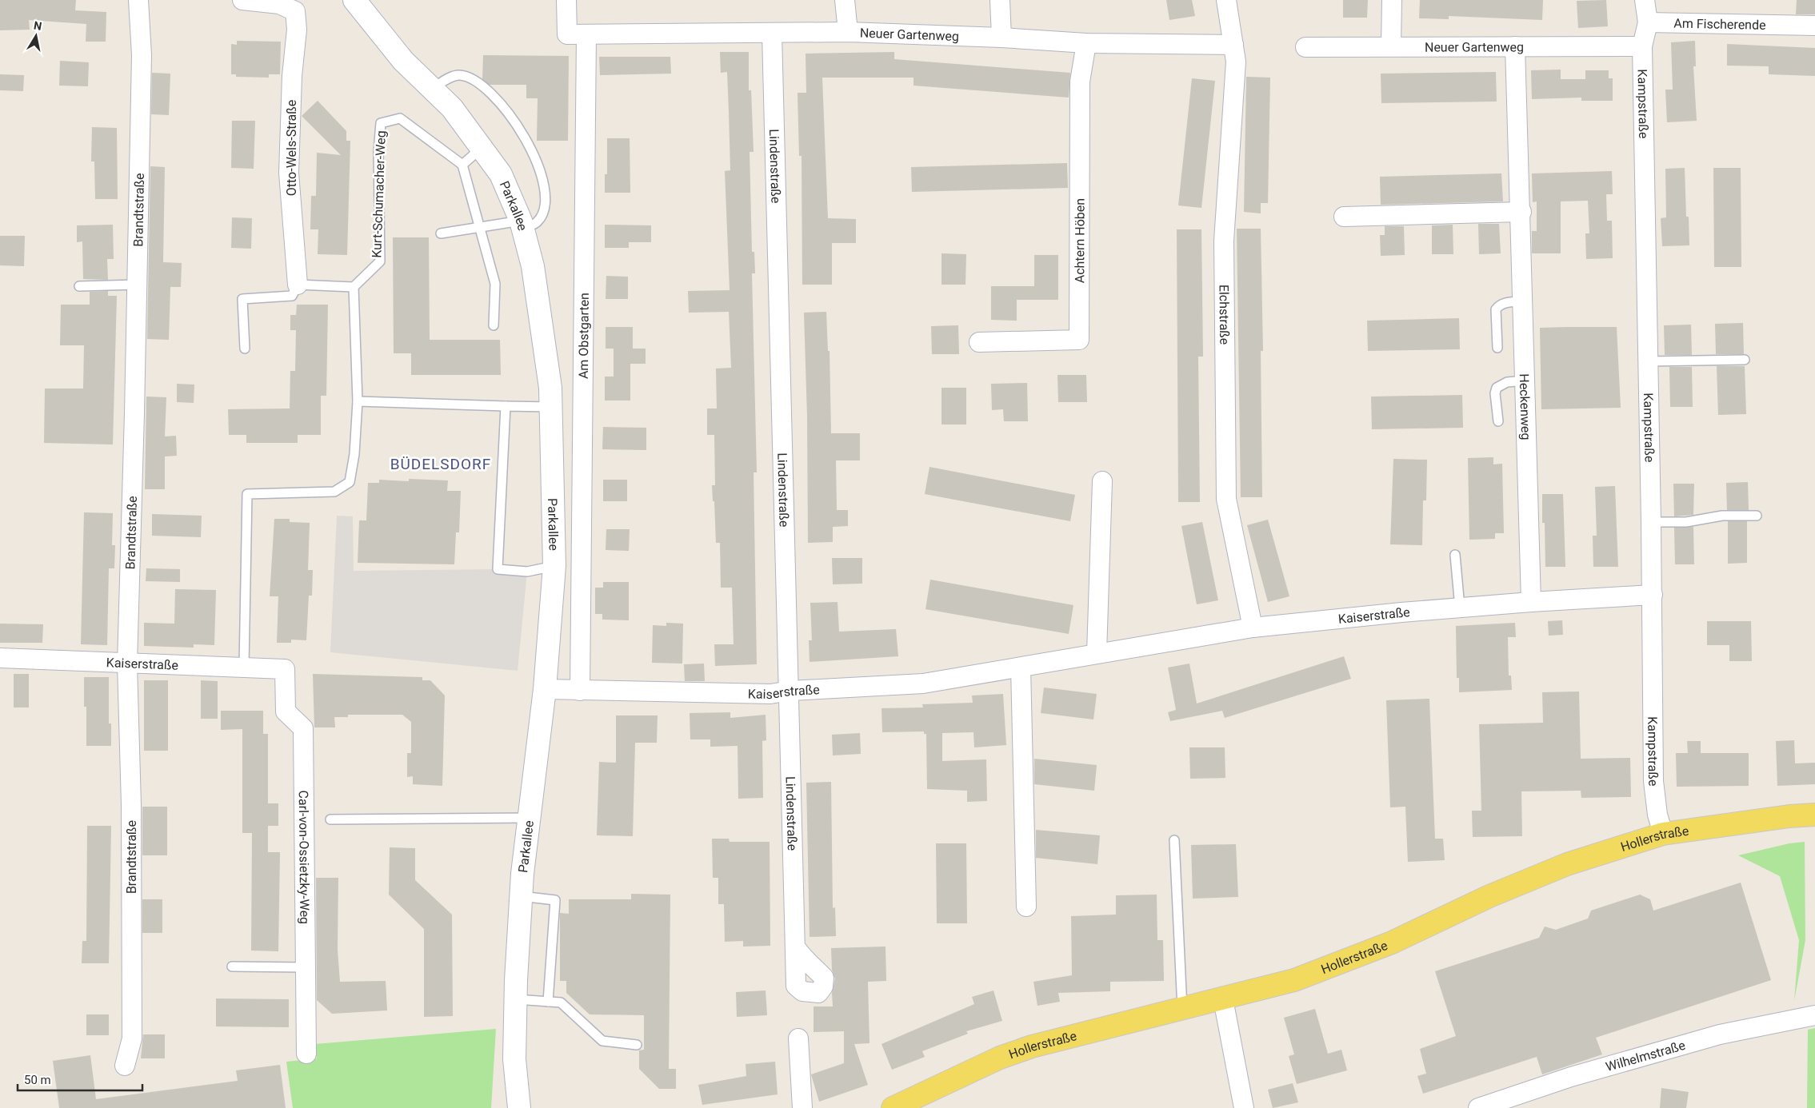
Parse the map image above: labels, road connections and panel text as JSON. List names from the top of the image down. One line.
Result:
{"streets":{"main road":["Hollerstraße"],"street":["Am Fischerende","Neuer Gartenweg","Kampstraße","Otto-Wels-Straße","Lindenstraße","Parkallee","Brandtstraße","Achtern Höben","Elchstraße","Am Obstgarten","Heckenweg","Kaiserstraße","Carl-von-Ossietzky-Weg","Wilhelmstraße"],"lane":["Kurt-Schumacher-Weg"]},"crossings":[["Am Fischerende","Kampstraße"],["Neuer Gartenweg","Kampstraße"],["Neuer Gartenweg","Lindenstraße"],["Neuer Gartenweg","Achtern Höben"],["Neuer Gartenweg","Elchstraße"],["Neuer Gartenweg","Am Obstgarten"],["Neuer Gartenweg","Heckenweg"],["Kampstraße","Kaiserstraße"],["Kampstraße","Hollerstraße"],["Lindenstraße","Kaiserstraße"],["Parkallee","Kaiserstraße"],["Brandtstraße","Kaiserstraße"],["Elchstraße","Kaiserstraße"],["Am Obstgarten","Kaiserstraße"],["Heckenweg","Kaiserstraße"],["Kaiserstraße","Carl-von-Ossietzky-Weg"]],"districts":["BÜDELSDORF"],"scale_bar":"50 m","north":"top"}
